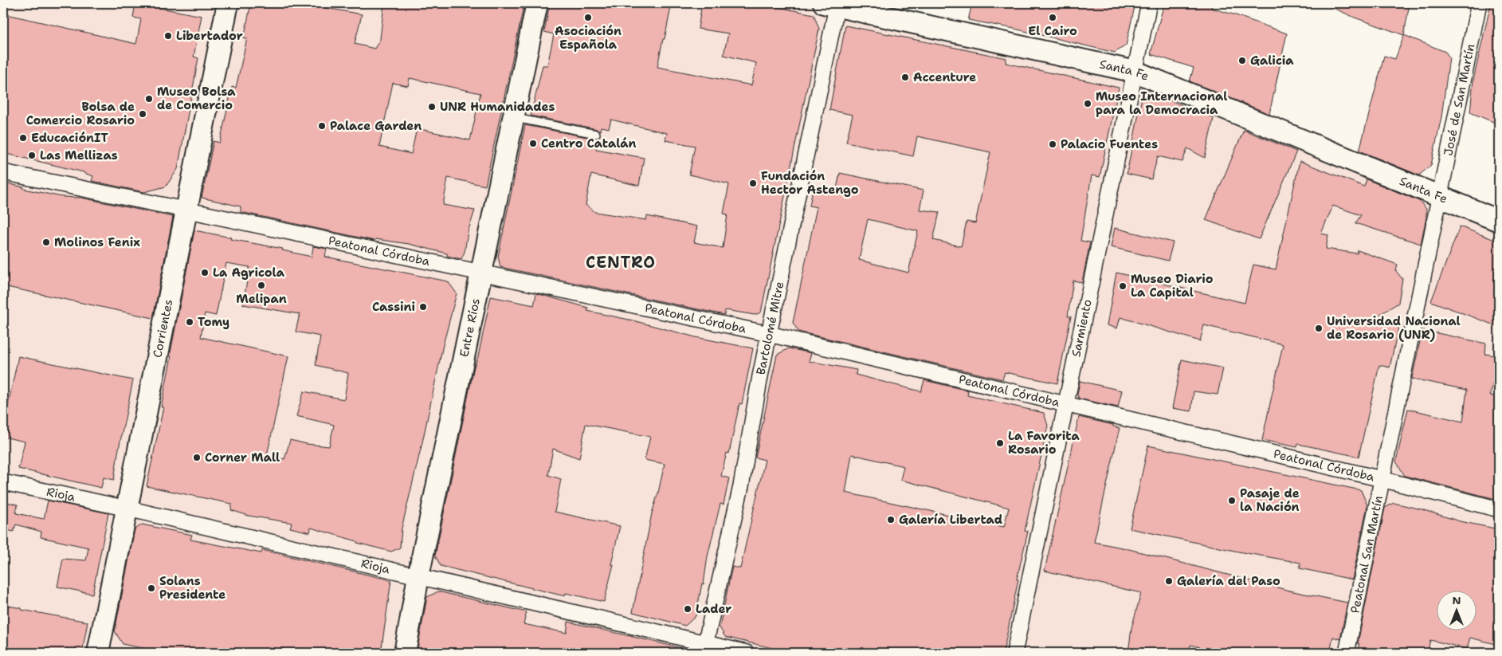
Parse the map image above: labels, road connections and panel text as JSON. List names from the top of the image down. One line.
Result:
{"streets":{"main road":["Santa Fe","Entre Ríos","Corrientes"],"street":["José de San Martín","Peatonal Córdoba","Sarmiento","Bartolomé Mitre","Rioja","Peatonal San Martín"]},"crossings":[["Santa Fe","José de San Martín"],["Santa Fe","Sarmiento"],["Santa Fe","Bartolomé Mitre"],["Santa Fe","Peatonal San Martín"],["José de San Martín","Peatonal San Martín"],["Peatonal Córdoba","Entre Ríos"],["Peatonal Córdoba","Sarmiento"],["Peatonal Córdoba","Corrientes"],["Peatonal Córdoba","Bartolomé Mitre"],["Peatonal Córdoba","Peatonal San Martín"],["Entre Ríos","Rioja"],["Corrientes","Rioja"],["Bartolomé Mitre","Rioja"]],"districts":["CENTRO"],"places":["Asociación Española","El Cairo","Libertador","Galicia","Accenture","Museo Bolsa de Comercio","Museo Internacional para la Democracia","UNR Humanidades","Bolsa de Comercio Rosario","Palace Garden","EducaciónIT","Centro Catalán","Palacio Fuentes","Las Mellizas","Fundación Hector Astengo","Molinos Fenix","La Agricola","Melipan","Museo Diario La Capital","Cassini","Tomy","Universidad Nacional de Rosario (UNR)","La Favorita Rosario","Corner Mall","Pasaje de la Nación","Galería Libertad","Galería del Paso","Solans Presidente","Lader"],"north":"top"}
